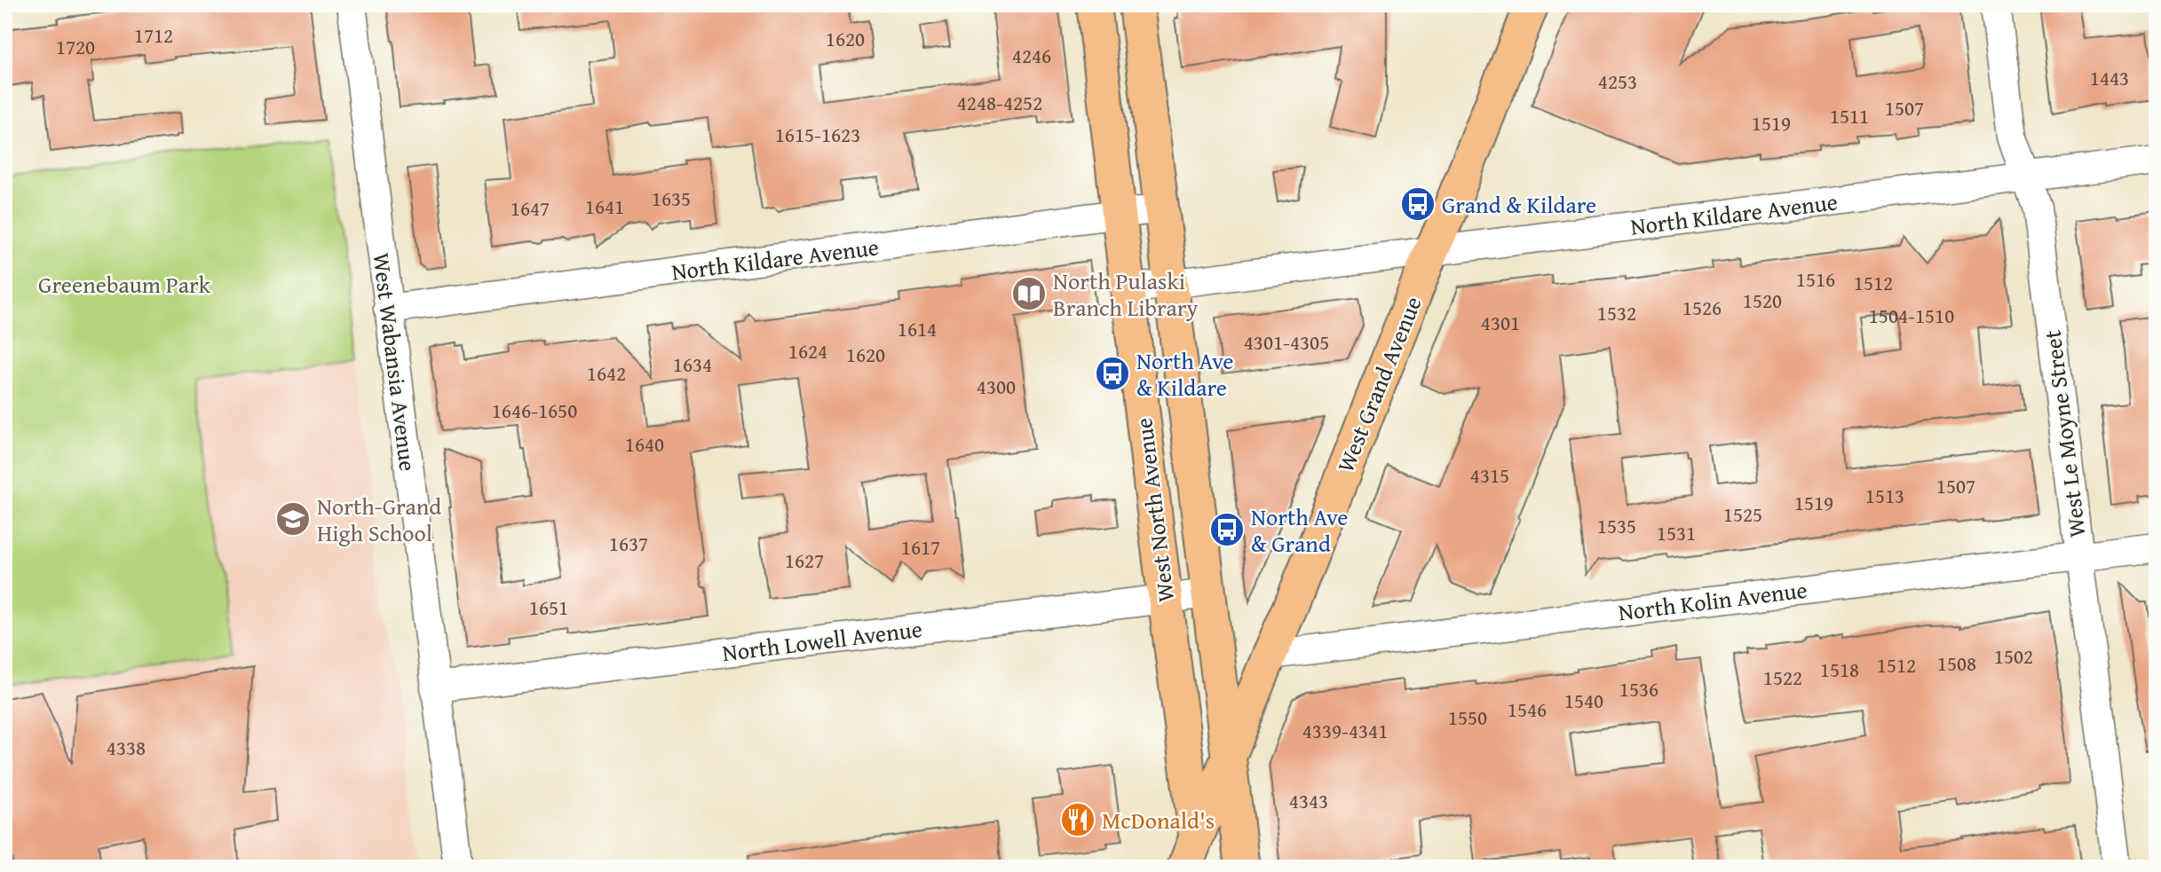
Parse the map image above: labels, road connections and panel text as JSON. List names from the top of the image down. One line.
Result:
{"streets":{"main road":["West Grand Avenue","West North Avenue"],"street":["North Kildare Avenue","West Wabansia Avenue","West Le Moyne Street","North Kolin Avenue","North Lowell Avenue"]},"crossings":[["North Kildare Avenue","West Wabansia Avenue"],["North Kildare Avenue","West Grand Avenue"],["North Kildare Avenue","West Le Moyne Street"],["North Kildare Avenue","West North Avenue"],["West Wabansia Avenue","North Lowell Avenue"],["West Grand Avenue","West North Avenue"],["West Grand Avenue","North Kolin Avenue"],["West Le Moyne Street","North Kolin Avenue"],["West North Avenue","North Lowell Avenue"]],"parks":["Greenebaum Park"],"places":{"bus stop":["Grand & Kildare","North Ave & Kildare","North Ave & Grand"],"library":["North Pulaski Branch Library"],"school or university":["North-Grand High School"],"restaurant":["McDonald's"]},"house_numbers":["1712","1620","1720","4246","1443","4253","4248-4252","1507","1511","1519","1615-1623","1635","1641","1647","1516","1512","1520","1526","1532","1504-1510","4301","1614","4301-4305","1624","1620","1634","1642","4300","1646-1650","1640","4315","1507","1513","1519","1525","1535","1531","1637","1617","1627","1651","1502","1508","1512","1518","1522","1536","1540","1546","1550","4339-4341","4338","4343"]}
